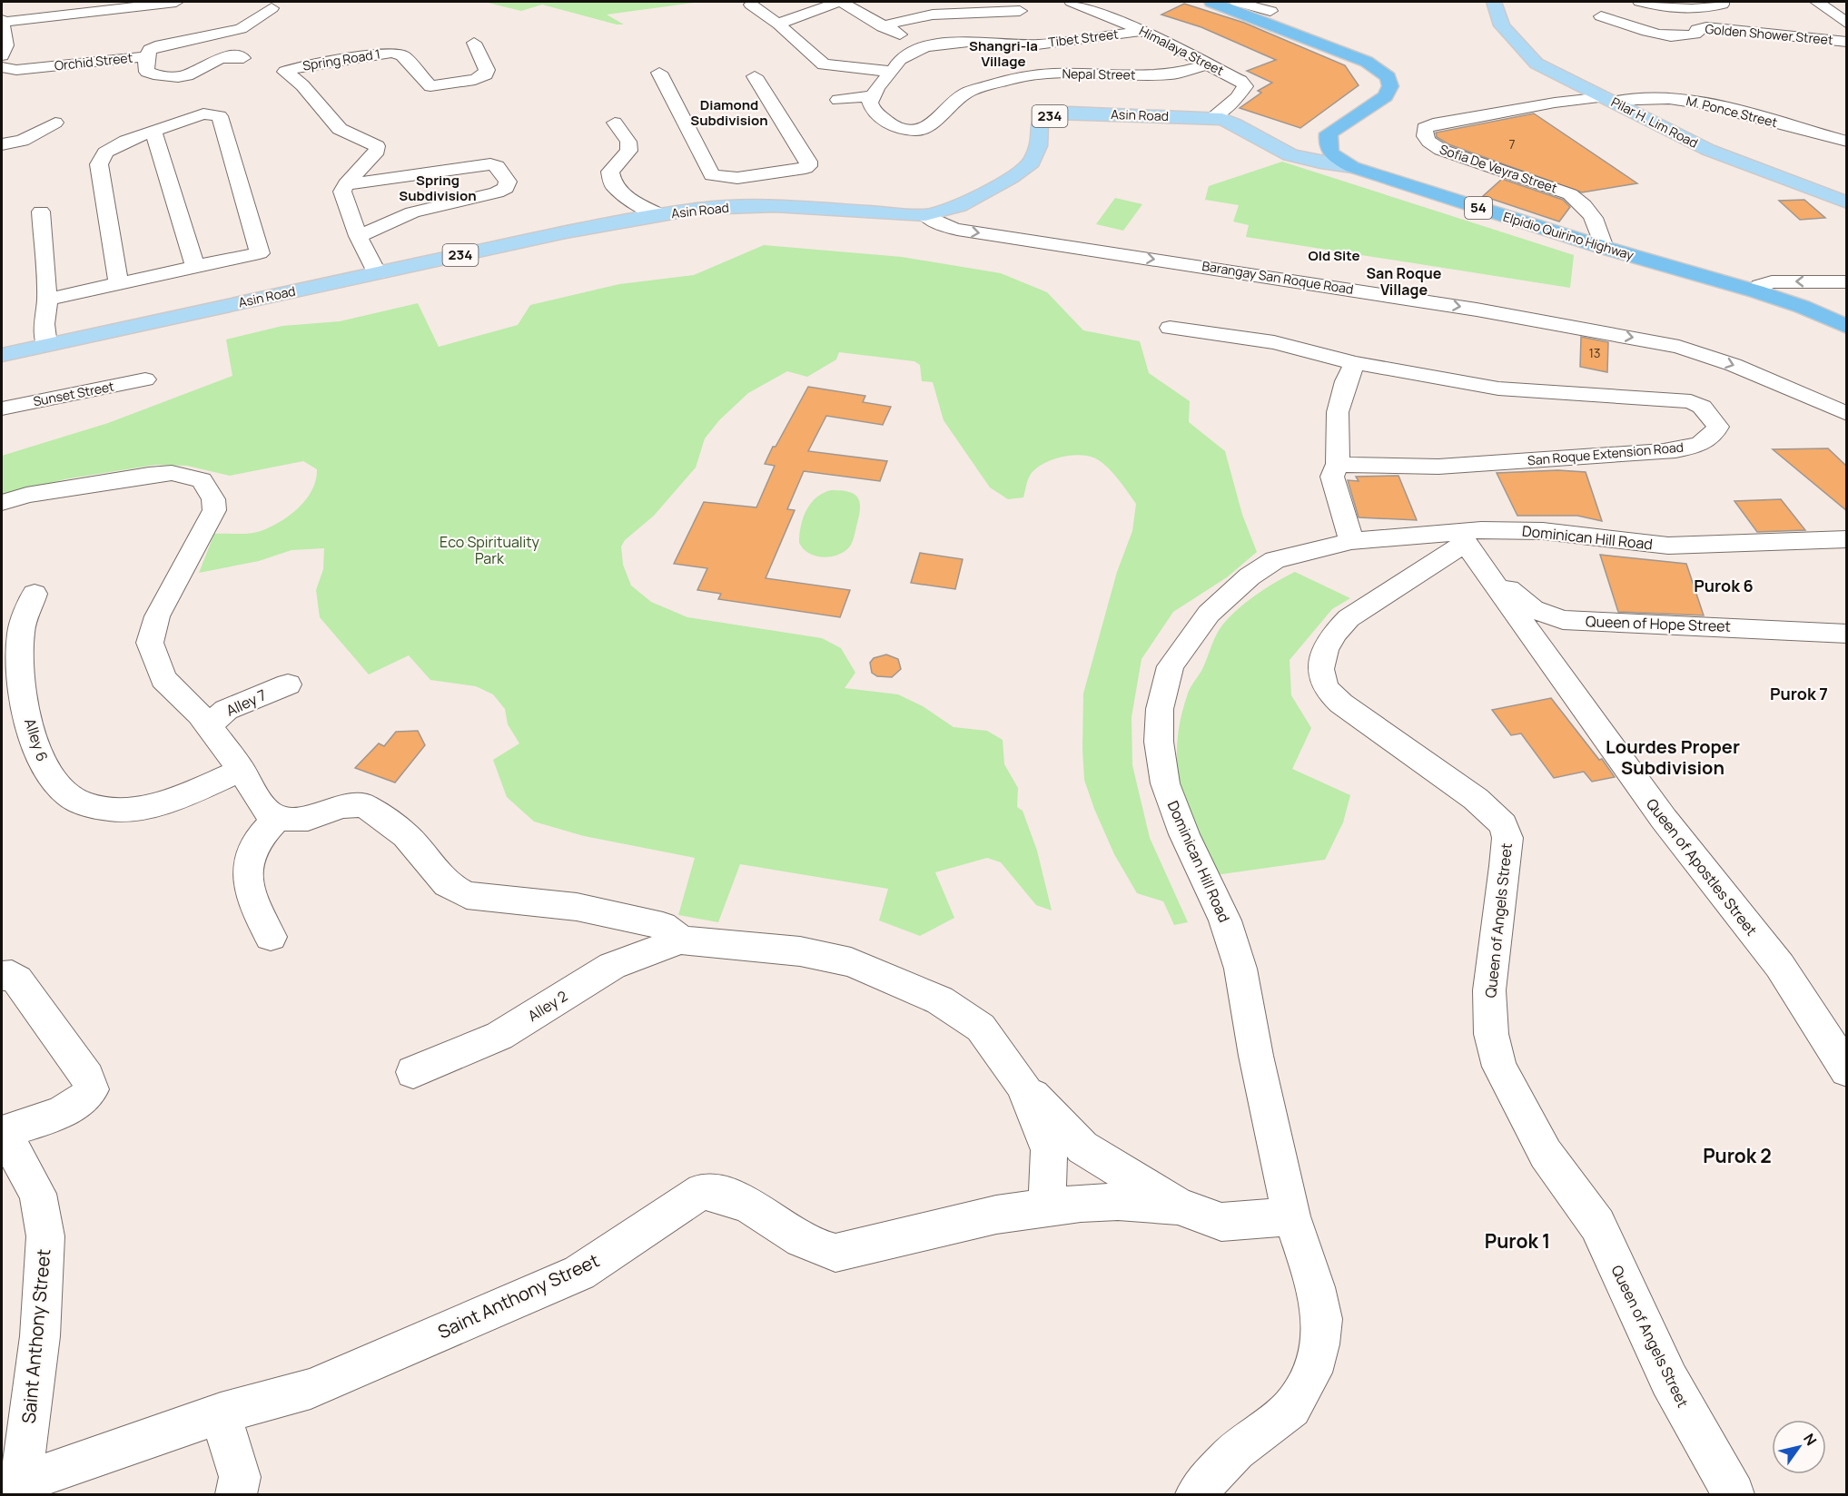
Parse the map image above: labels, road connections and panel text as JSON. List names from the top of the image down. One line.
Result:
{"streets":{"highway":["54","Elpidio Quirino Highway"],"main road":["Asin Road","234","Pilar H. Lim Road"],"street":["Golden Shower Street","Tibet Street","Himalaya Street","Spring Road 1","Orchid Street","Nepal Street","M. Ponce Street","Sofia De Veyra Street","Barangay San Roque Road","Sunset Street","San Roque Extension Road","Dominican Hill Road","Queen of Hope Street","Alley 7","Alley 6","Queen of Apostles Street","Queen of Angels Street","Alley 2","Saint Anthony Street"]},"crossings":[["Tibet Street","Himalaya Street"],["Tibet Street","Nepal Street"],["Himalaya Street","Nepal Street"],["Himalaya Street","Asin Road"],["M. Ponce Street","Pilar H. Lim Road"],["M. Ponce Street","Sofia De Veyra Street"],["Asin Road","Elpidio Quirino Highway"],["Asin Road","Barangay San Roque Road"],["Pilar H. Lim Road","Sofia De Veyra Street"],["Sofia De Veyra Street","Elpidio Quirino Highway"],["Dominican Hill Road","Queen of Apostles Street"],["Dominican Hill Road","Queen of Angels Street"],["Dominican Hill Road","Saint Anthony Street"],["Queen of Hope Street","Queen of Apostles Street"],["Queen of Apostles Street","Queen of Angels Street"]],"one_way":["Barangay San Roque Road"],"districts":["Shangri-la Village","Diamond Subdivision","Spring Subdivision","Old Site","San Roque Village","Purok 6","Purok 7","Lourdes Proper Subdivision","Purok 2","Purok 1"],"parks":["Eco Spirituality Park"],"house_numbers":["7","13"],"north":"top right"}
